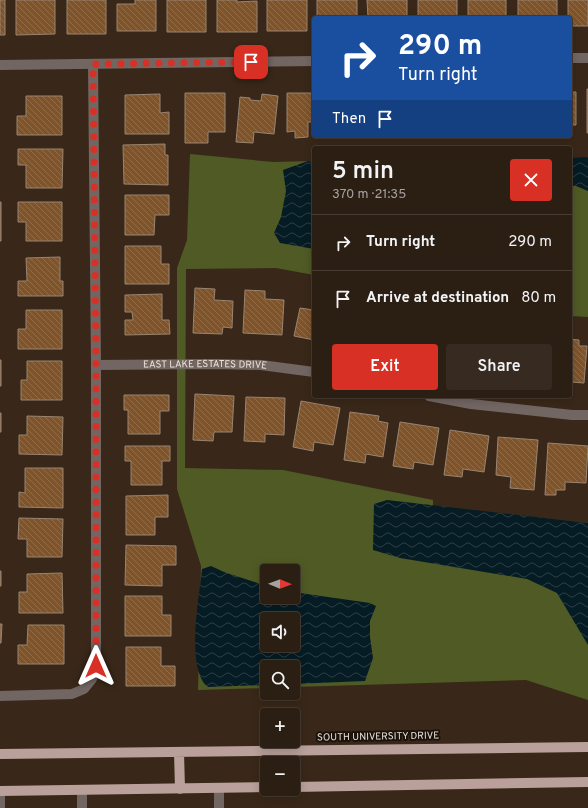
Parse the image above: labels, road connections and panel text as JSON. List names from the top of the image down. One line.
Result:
{"streets":{"main road":["SOUTH UNIVERSITY DRIVE"],"street":["EAST LAKE ESTATES DRIVE"]},"north":"right","page":{"turn":["290 m","Turn right"],"then":"Then","heading":["5 min","370 m · 21:35"],"list":[{"name":"Turn right","value":"290 m"},{"name":"Arrive at destination","value":"80 m"}],"buttons":["Exit","Share"],"map_buttons":["+","−"]}}
